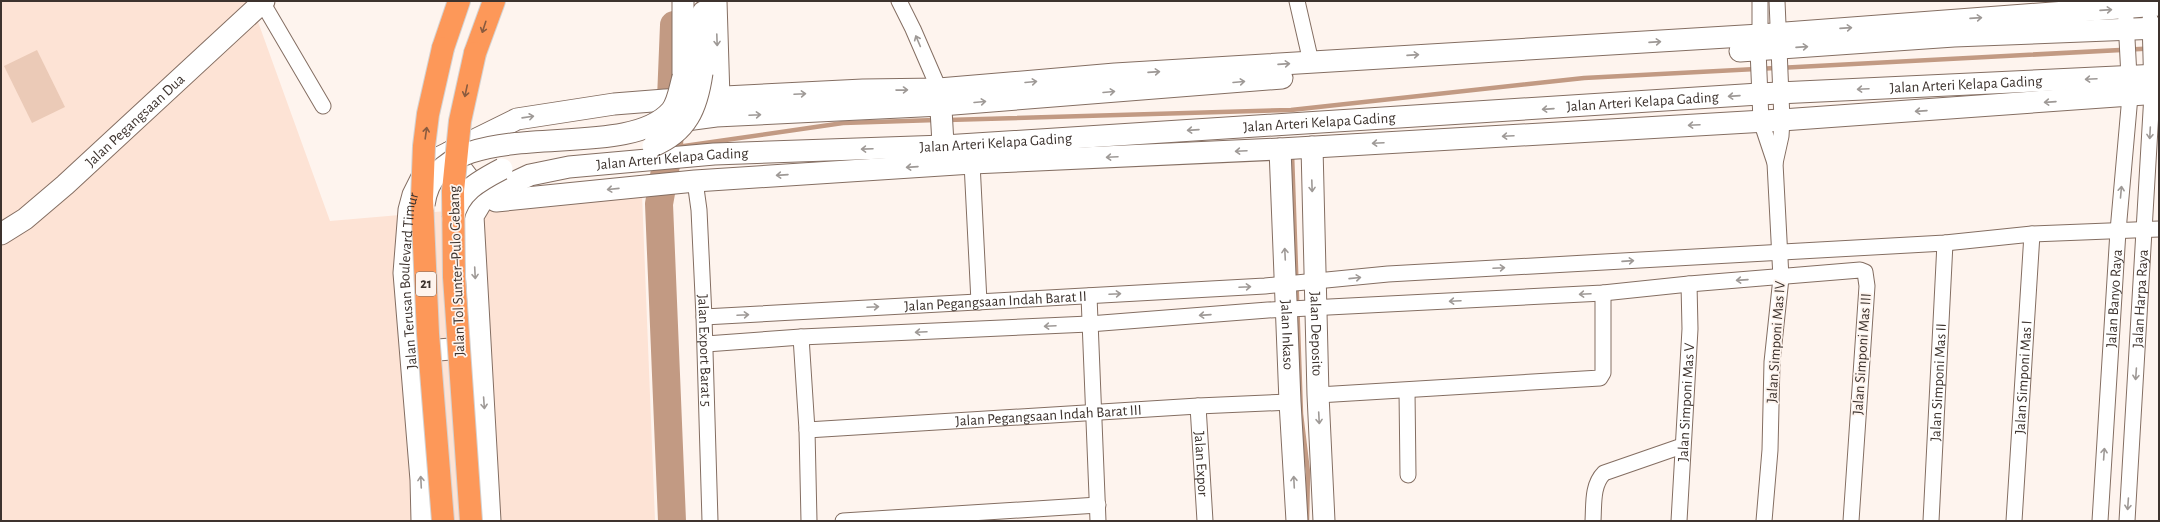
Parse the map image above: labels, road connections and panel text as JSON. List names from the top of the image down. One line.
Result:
{"streets":{"highway":["Jalan Tol Sunter–Pulo Gebang","21"],"street":["Jalan Arteri Kelapa Gading","Jalan Pegangsaan Dua","Jalan Terusan Boulevard Timur","Jalan Harpa Raya","Jalan Banyo Raya","Jalan Pegangsaan Indah Barat II","Jalan Deposito","Jalan Inkaso","Jalan Simponi Mas IV","Jalan Export Barat 5","Jalan Simponi Mas III","Jalan Simponi Mas I","Jalan Simponi Mas II","Jalan Simponi Mas V","Jalan Pegangsaan Indah Barat III","Jalan Expor"]},"crossings":[["Jalan Arteri Kelapa Gading","Jalan Harpa Raya"],["Jalan Arteri Kelapa Gading","Jalan Banyo Raya"],["Jalan Arteri Kelapa Gading","Jalan Deposito"],["Jalan Arteri Kelapa Gading","Jalan Inkaso"],["Jalan Arteri Kelapa Gading","Jalan Simponi Mas IV"],["Jalan Arteri Kelapa Gading","Jalan Export Barat 5"],["Jalan Harpa Raya","Jalan Pegangsaan Indah Barat II"],["Jalan Banyo Raya","Jalan Pegangsaan Indah Barat II"],["Jalan Pegangsaan Indah Barat II","Jalan Deposito"],["Jalan Pegangsaan Indah Barat II","Jalan Inkaso"],["Jalan Pegangsaan Indah Barat II","Jalan Simponi Mas IV"],["Jalan Pegangsaan Indah Barat II","Jalan Export Barat 5"],["Jalan Pegangsaan Indah Barat II","Jalan Simponi Mas III"],["Jalan Pegangsaan Indah Barat II","Jalan Simponi Mas I"],["Jalan Pegangsaan Indah Barat II","Jalan Simponi Mas II"],["Jalan Pegangsaan Indah Barat II","Jalan Simponi Mas V"],["Jalan Deposito","Jalan Inkaso"],["Jalan Inkaso","Jalan Pegangsaan Indah Barat III"],["Jalan Simponi Mas IV","Jalan Simponi Mas III"],["Jalan Pegangsaan Indah Barat III","Jalan Expor"]],"one_way":["Jalan Harpa Raya","Jalan Banyo Raya"]}
